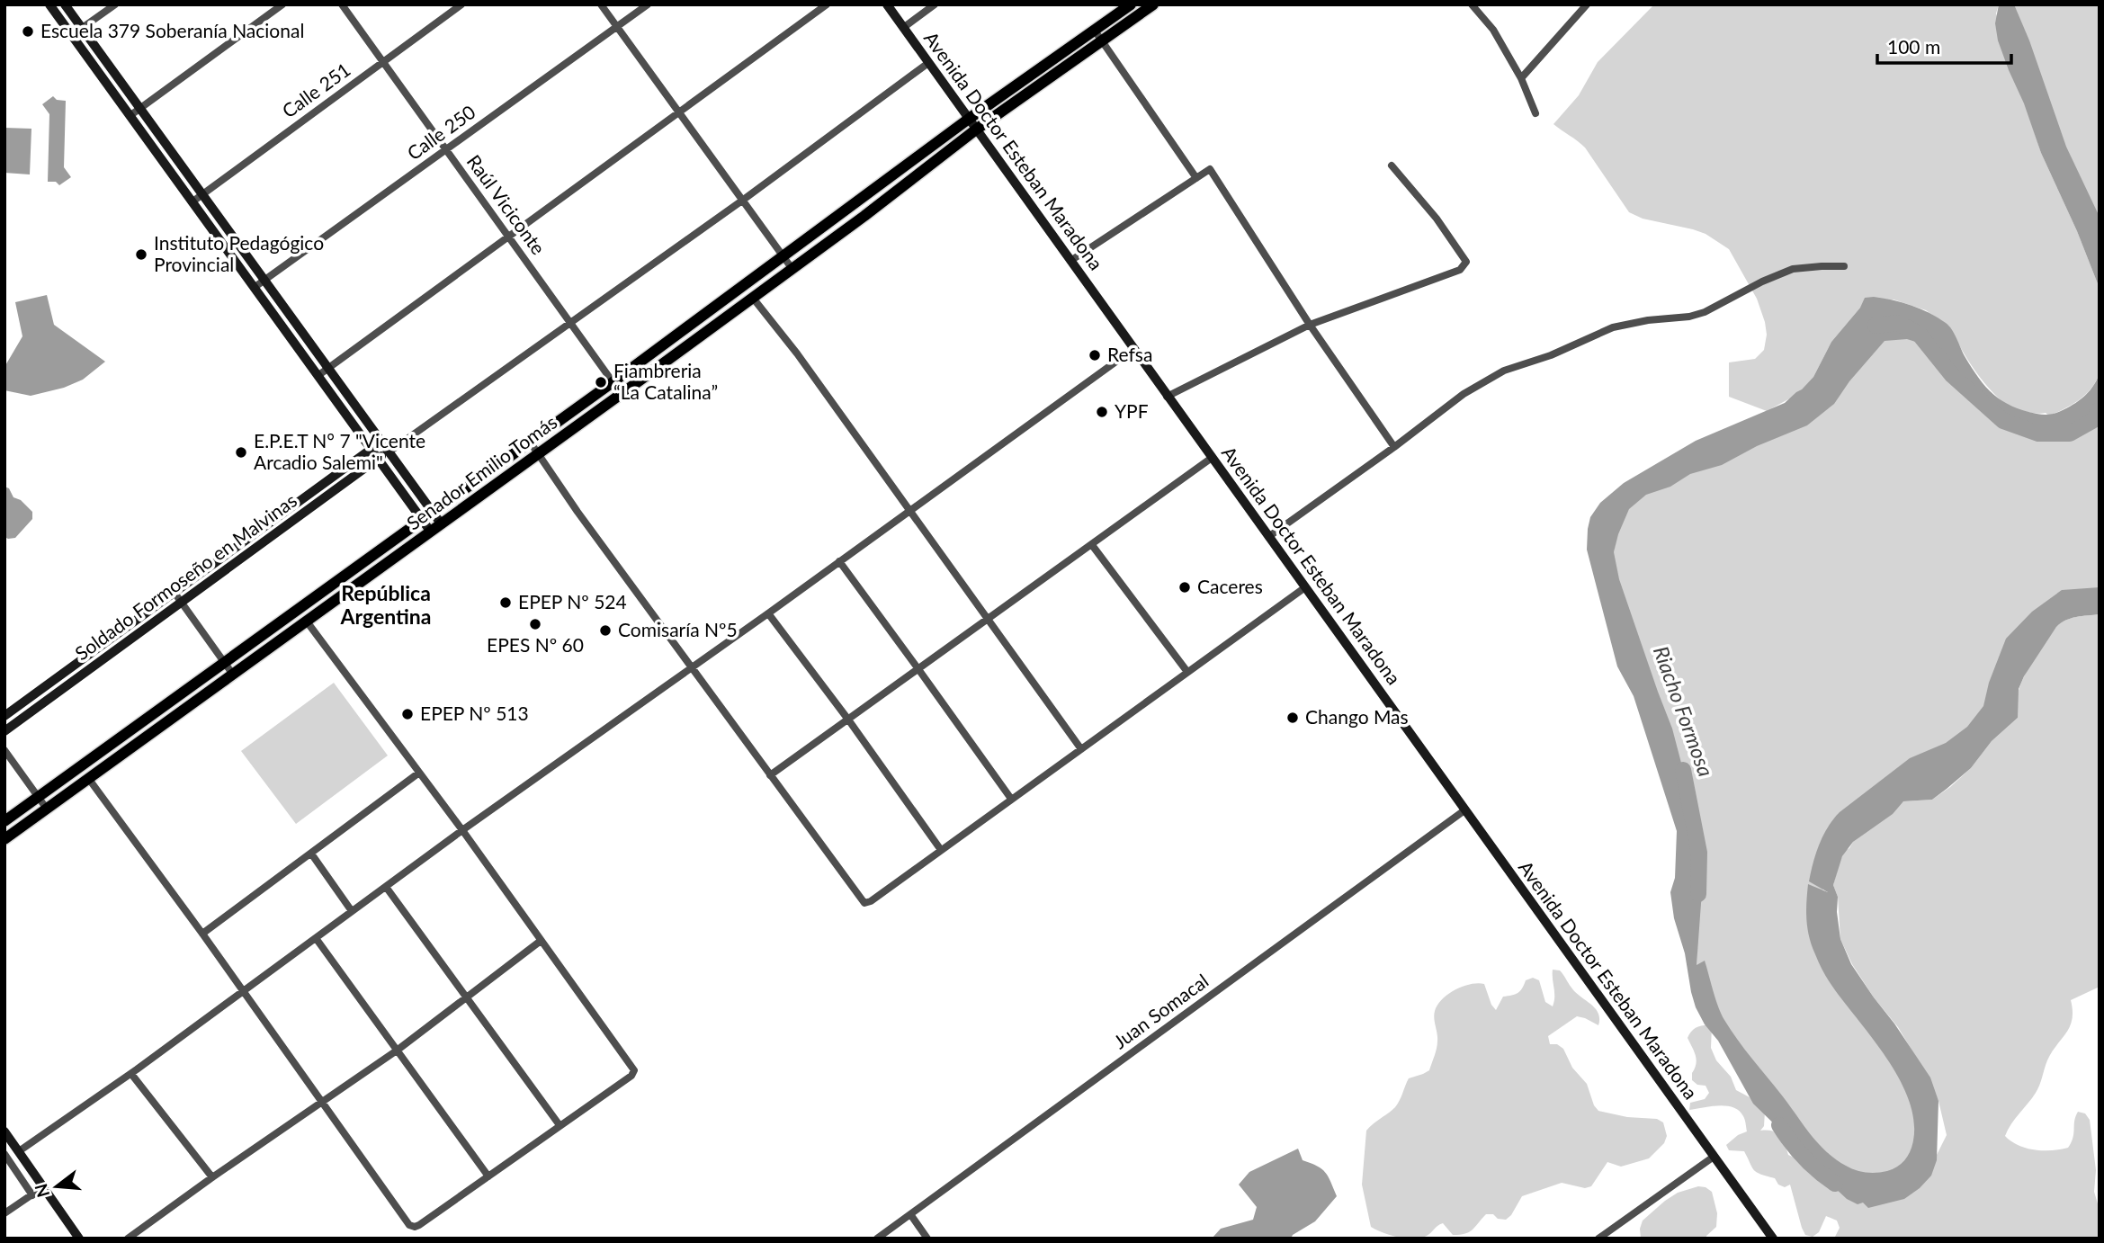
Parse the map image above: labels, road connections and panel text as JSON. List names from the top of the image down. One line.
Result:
{"streets":{"main road":["Avenida Doctor Esteban Maradona","Senador Emilio Tomás","Soldado Formoseño en Malvinas"],"street":["Calle 251","Calle 250","Raúl Viciconte","Juan Somacal"]},"crossings":[["Calle 251","Raúl Viciconte"],["Calle 250","Raúl Viciconte"],["Avenida Doctor Esteban Maradona","Senador Emilio Tomás"],["Avenida Doctor Esteban Maradona","Juan Somacal"],["Raúl Viciconte","Senador Emilio Tomás"]],"districts":["República Argentina"],"water":["Riacho Formosa"],"places":["Escuela 379 Soberanía Nacional","Instituto Pedagógico Provincial","Refsa","Fiambreria “La Catalina”","YPF","E.P.E.T N° 7 \"Vicente Arcadio Salemi\"","Caceres","EPEP Nº 524","EPES Nº 60","Comisaría Nº5","EPEP Nº 513","Chango Mas"],"scale_bar":"100 m","north":"left"}
